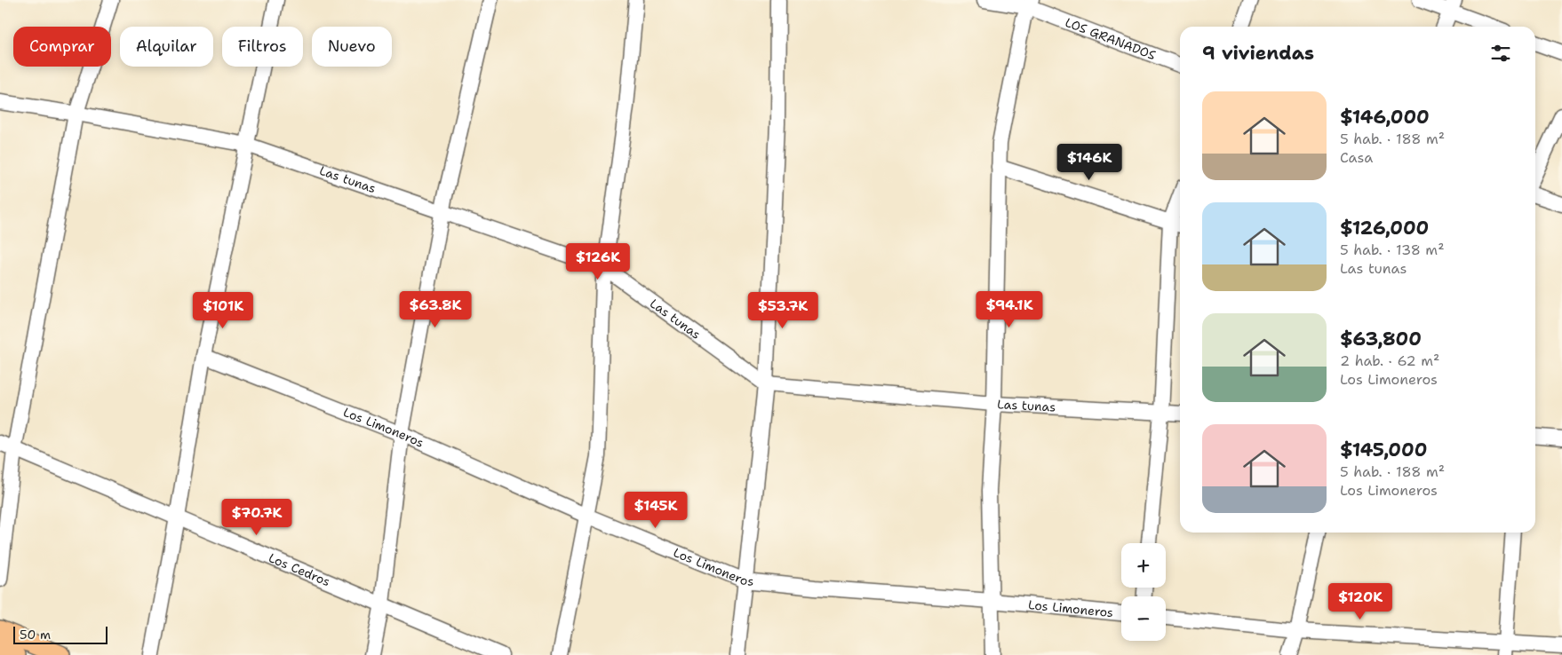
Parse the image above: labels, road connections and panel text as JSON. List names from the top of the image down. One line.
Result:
{"streets":{"street":["LOS GRANADOS","Las tunas","Los Limoneros","Los Cedros"]},"scale_bar":"50 m","page":{"chip":["Comprar","Alquilar","Filtros","Nuevo"],"heading":"9 viviendas","list":[{"name":"$146,000","note":"5 hab. · 188 m² · Casa"},{"name":"$126,000","note":"5 hab. · 138 m² · Las tunas"},{"name":"$63,800","note":"2 hab. · 62 m² · Los Limoneros"},{"name":"$145,000","note":"5 hab. · 188 m² · Los Limoneros"}],"price":["$146K","$126K","$63.8K","$94.1K","$101K","$53.7K","$145K","$70.7K","$120K"],"map_buttons":["+","−"],"scale":"50 m"}}
